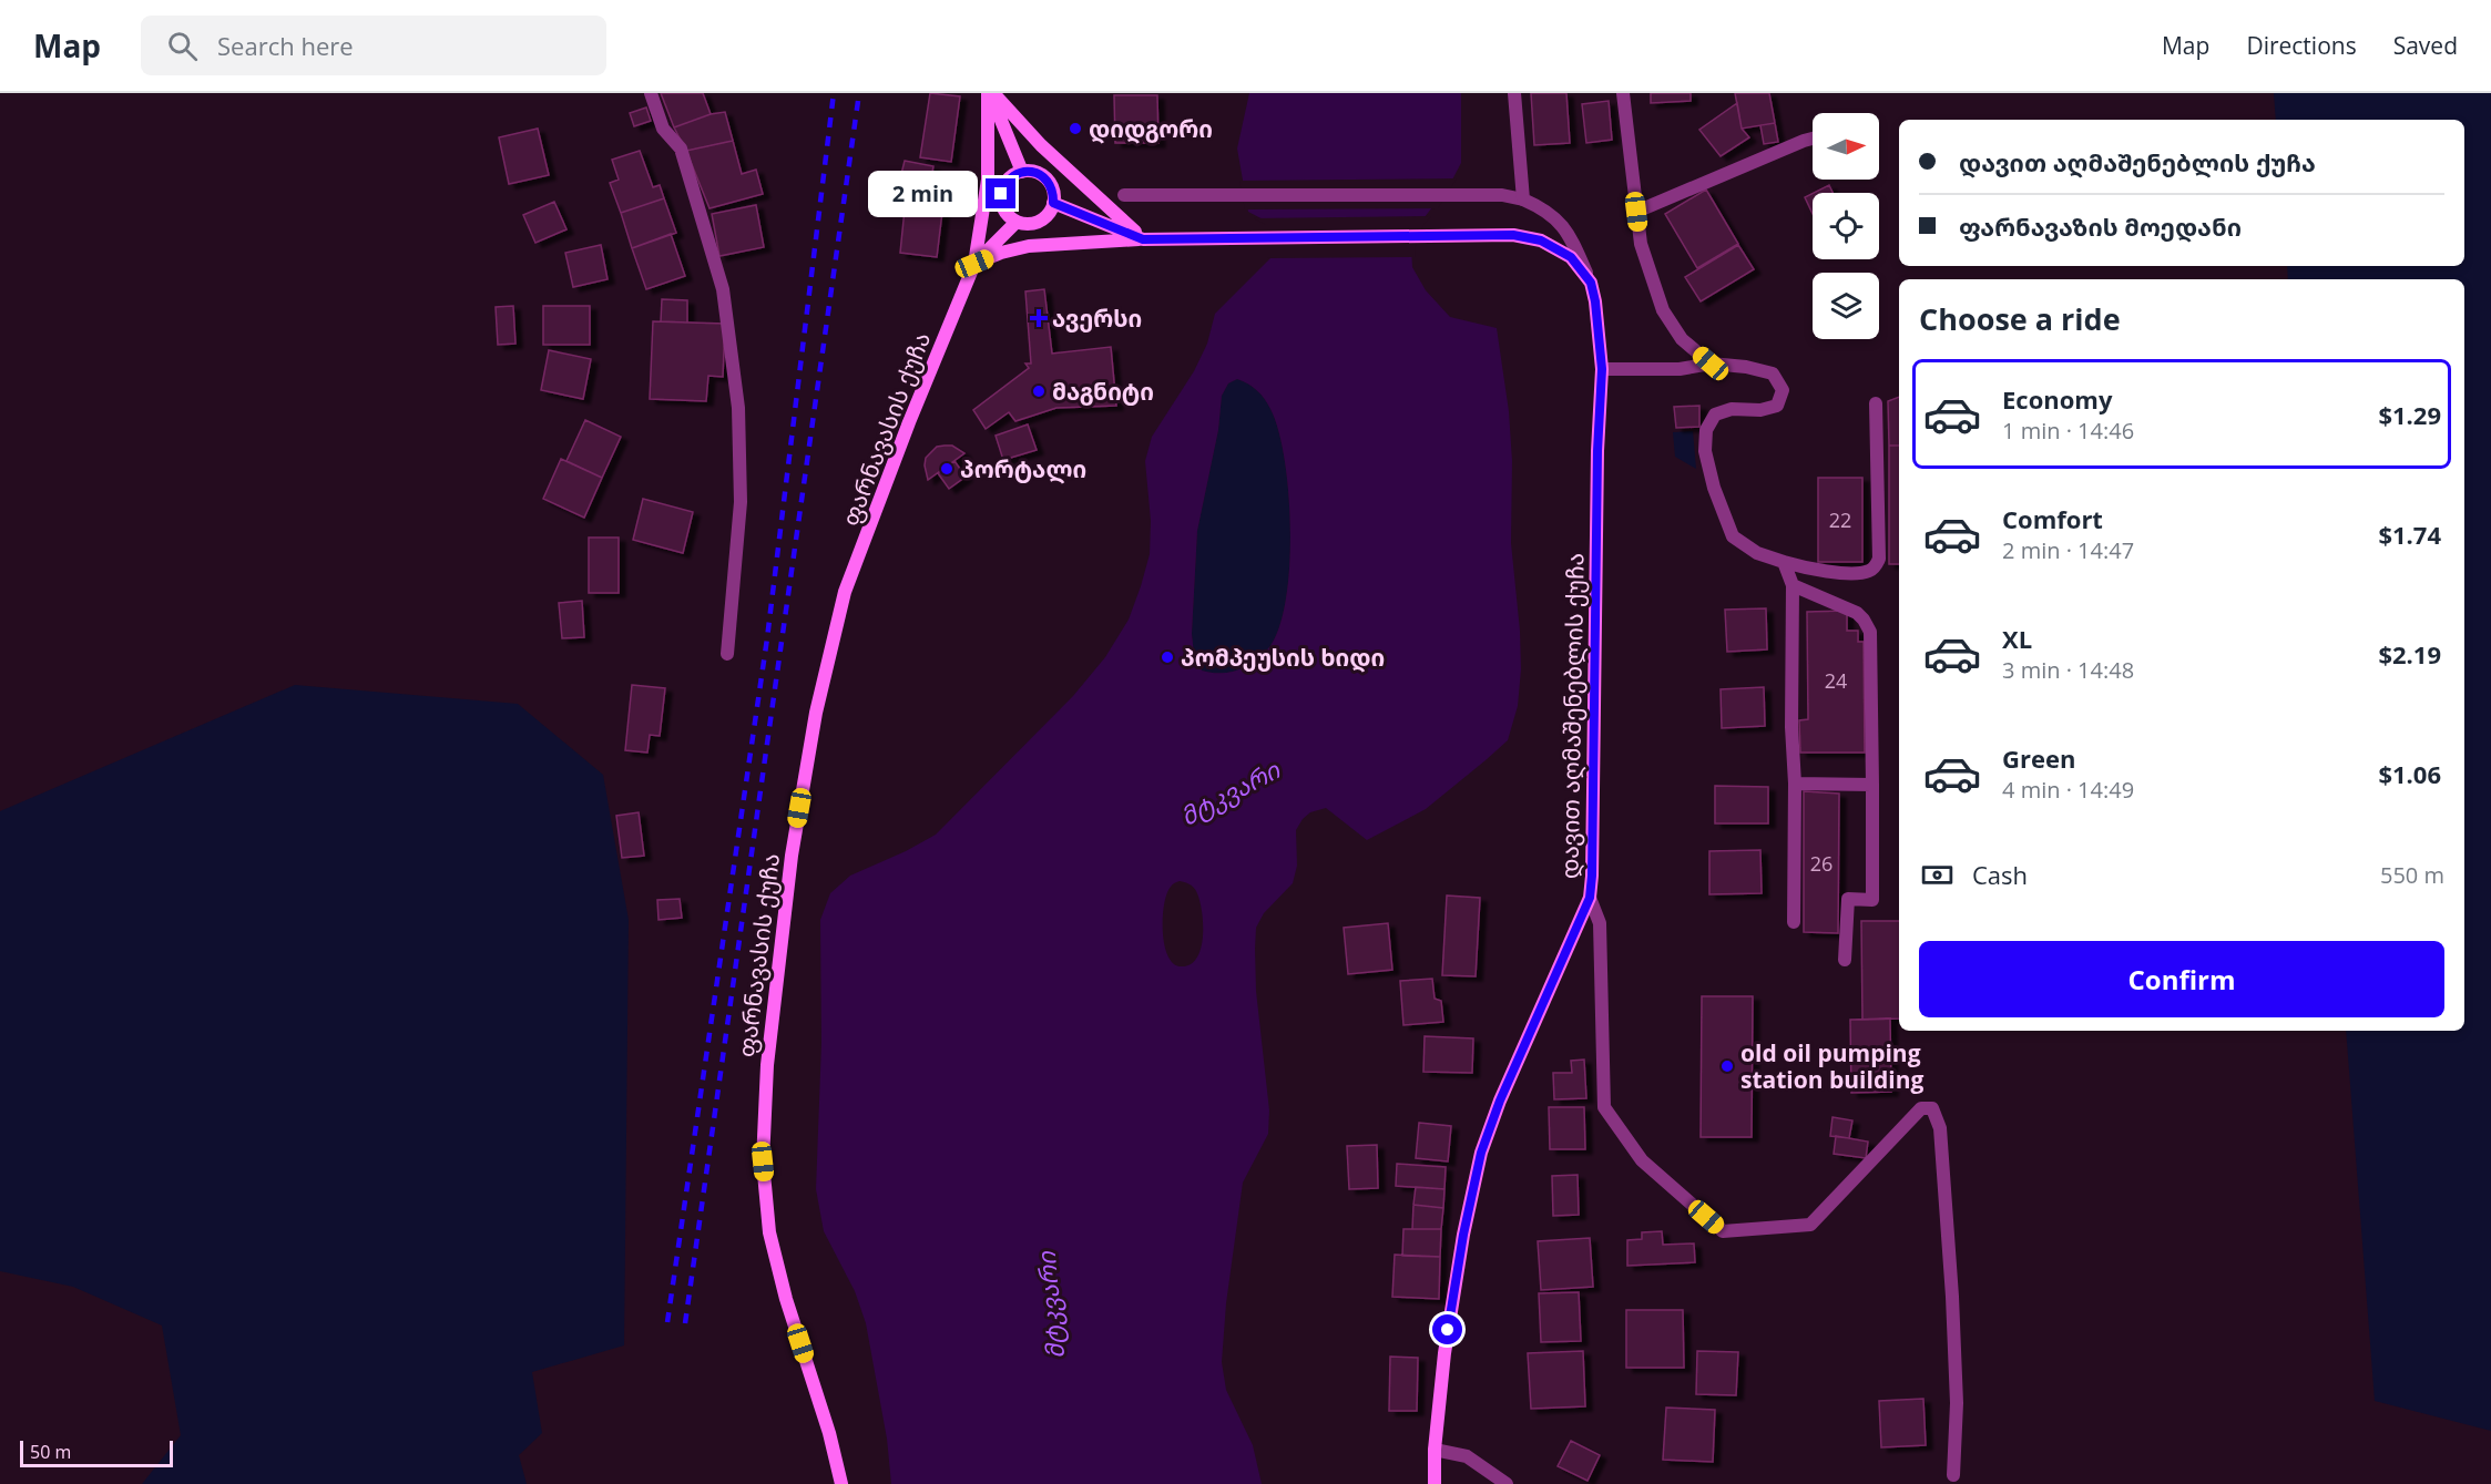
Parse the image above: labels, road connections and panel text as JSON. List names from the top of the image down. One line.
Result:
{"streets":{"main road":["ფარნავასის ქუჩა","დავით აღმაშენებლის ქუჩა"]},"water":["მტკვარი"],"places":{"other":["დიდგორი","მაგნიტი","პორტალი","პომპეუსის ხიდი","old oil pumping station building"],"health":["ავერსი"]},"house_numbers":["22","24","26"],"scale_bar":"50 m","north":"right","page":{"header":"Map","search":"Search here","nav":["Map","Directions","Saved"],"banner":["დავით აღმაშენებლის ქუჩა","ფარნავაზის მოედანი"],"bubble":"2 min","heading":"Choose a ride","list":[{"name":"Economy","note":"1 min · 14:46","value":"$1.29"},{"name":"Comfort","note":"2 min · 14:47","value":"$1.74"},{"name":"XL","note":"3 min · 14:48","value":"$2.19"},{"name":"Green","note":"4 min · 14:49","value":"$1.06"}],"pay":["Cash","550 m"],"buttons":"Confirm","scale":"50 m"}}
